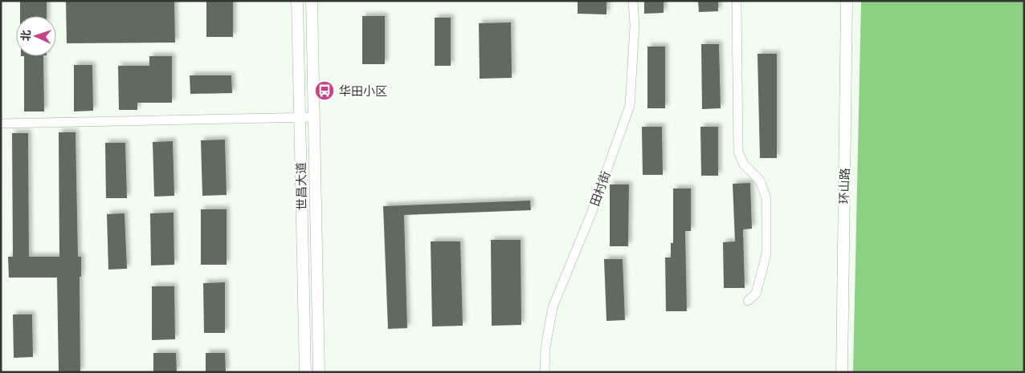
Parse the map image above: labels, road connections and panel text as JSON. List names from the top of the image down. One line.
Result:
{"streets":{"main road":["世昌大道","环山路"],"street":["田村街"]},"places":{"bus stop":["华田小区"]},"north":"left"}
